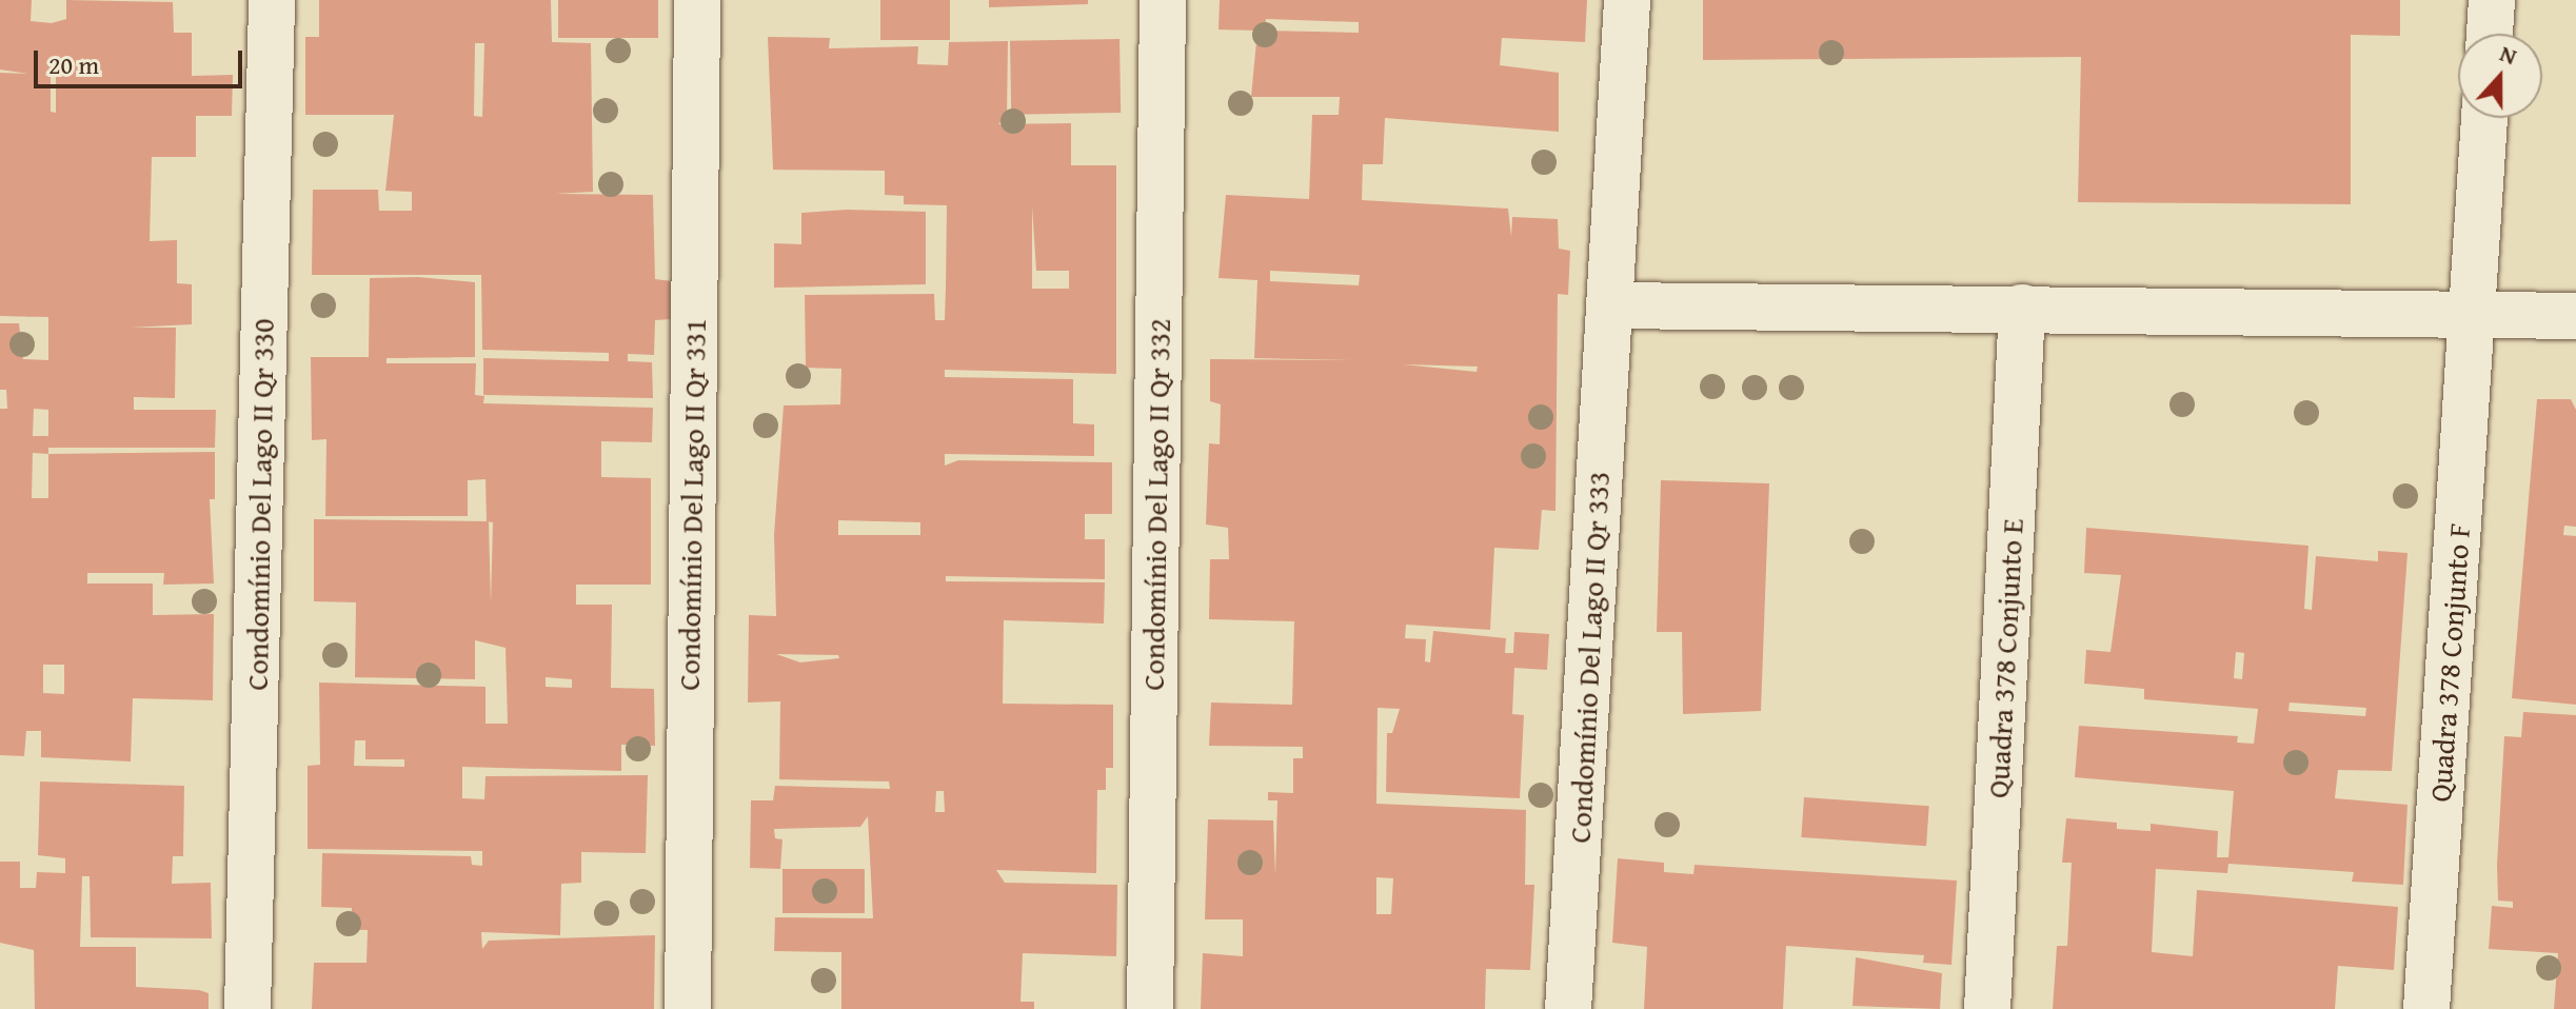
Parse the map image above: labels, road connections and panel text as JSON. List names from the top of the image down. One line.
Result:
{"streets":{"street":["Condomínio Del Lago II Qr 330","Condomínio Del Lago II Qr 331","Condomínio Del Lago II Qr 332","Condomínio Del Lago II Qr 333","Quadra 378 Conjunto E","Quadra 378 Conjunto F"]},"scale_bar":"20 m","north":"top"}
